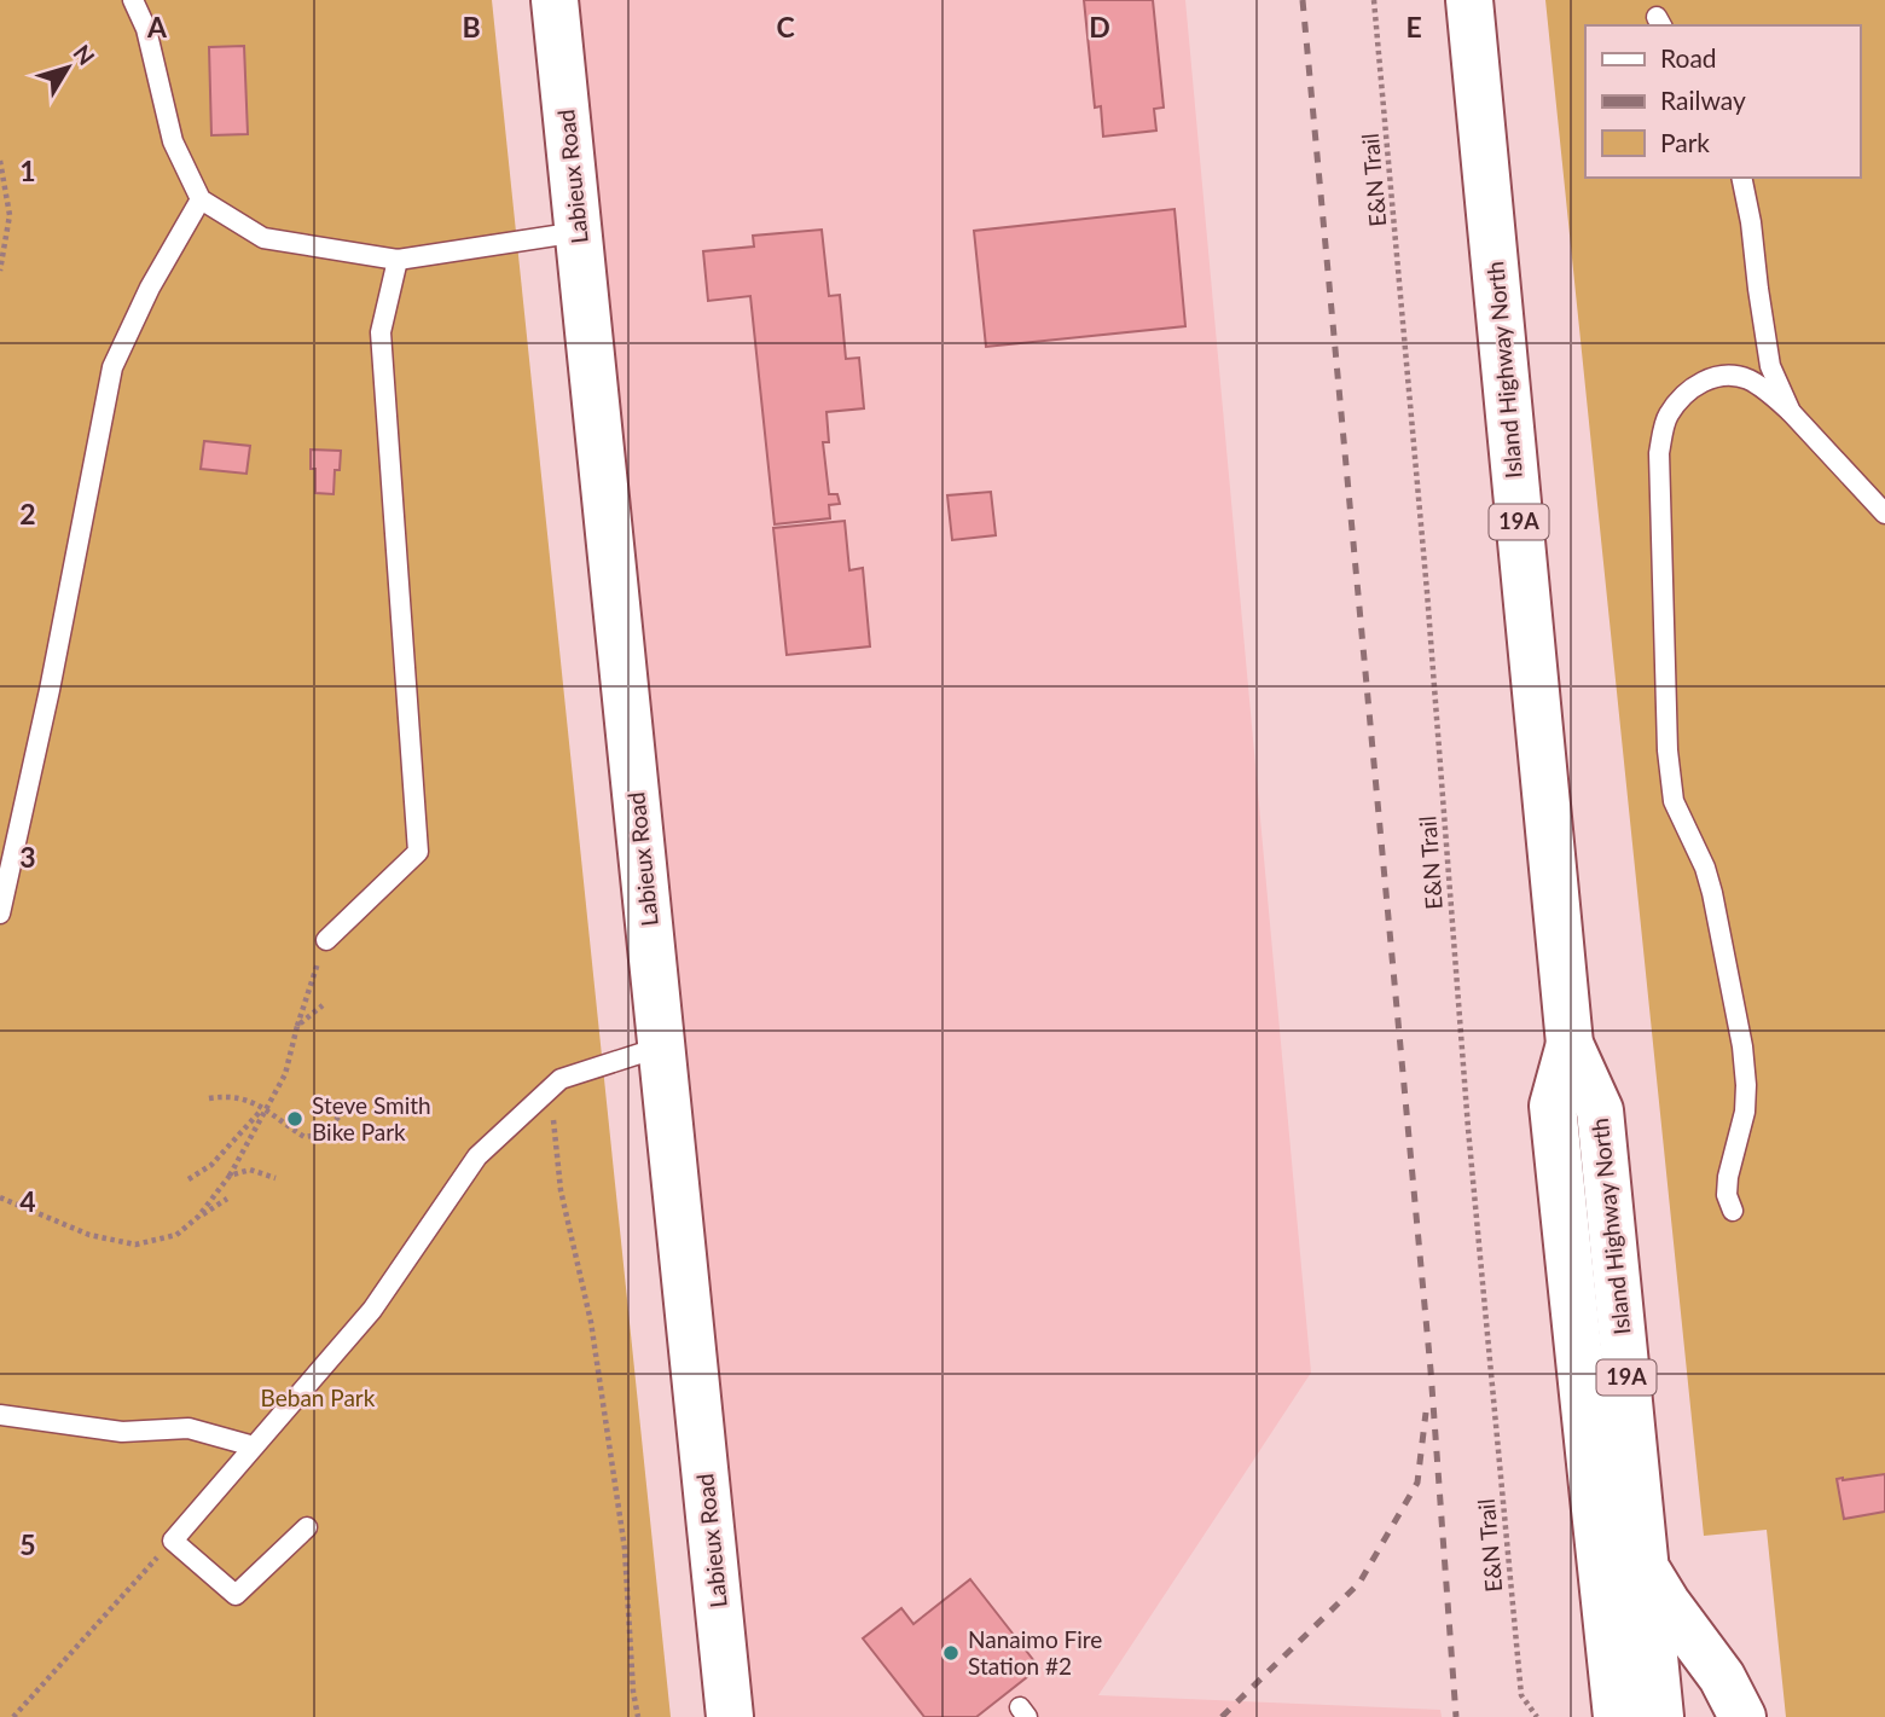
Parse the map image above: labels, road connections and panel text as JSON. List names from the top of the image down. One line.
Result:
{"streets":{"main road":["Labieux Road","Island Highway North","19A"],"path":["E&N Trail"]},"parks":["Beban Park"],"places":["Steve Smith Bike Park","Nanaimo Fire Station #2"],"legend":["Road","Railway","Park"],"north":"top right","grid":{"columns":["A","B","C","D","E"],"rows":["1","2","3","4","5"]}}
